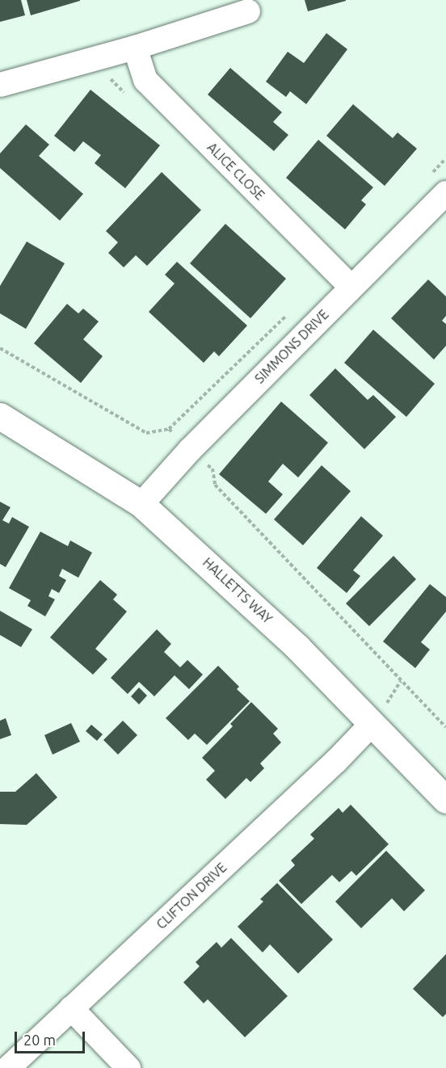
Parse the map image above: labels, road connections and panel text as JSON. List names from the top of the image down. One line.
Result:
{"streets":{"street":["ALICE CLOSE","SIMMONS DRIVE","HALLETTS WAY","CLIFTON DRIVE"]},"crossings":[["ALICE CLOSE","SIMMONS DRIVE"],["SIMMONS DRIVE","HALLETTS WAY"],["HALLETTS WAY","CLIFTON DRIVE"]],"scale_bar":"20 m"}
